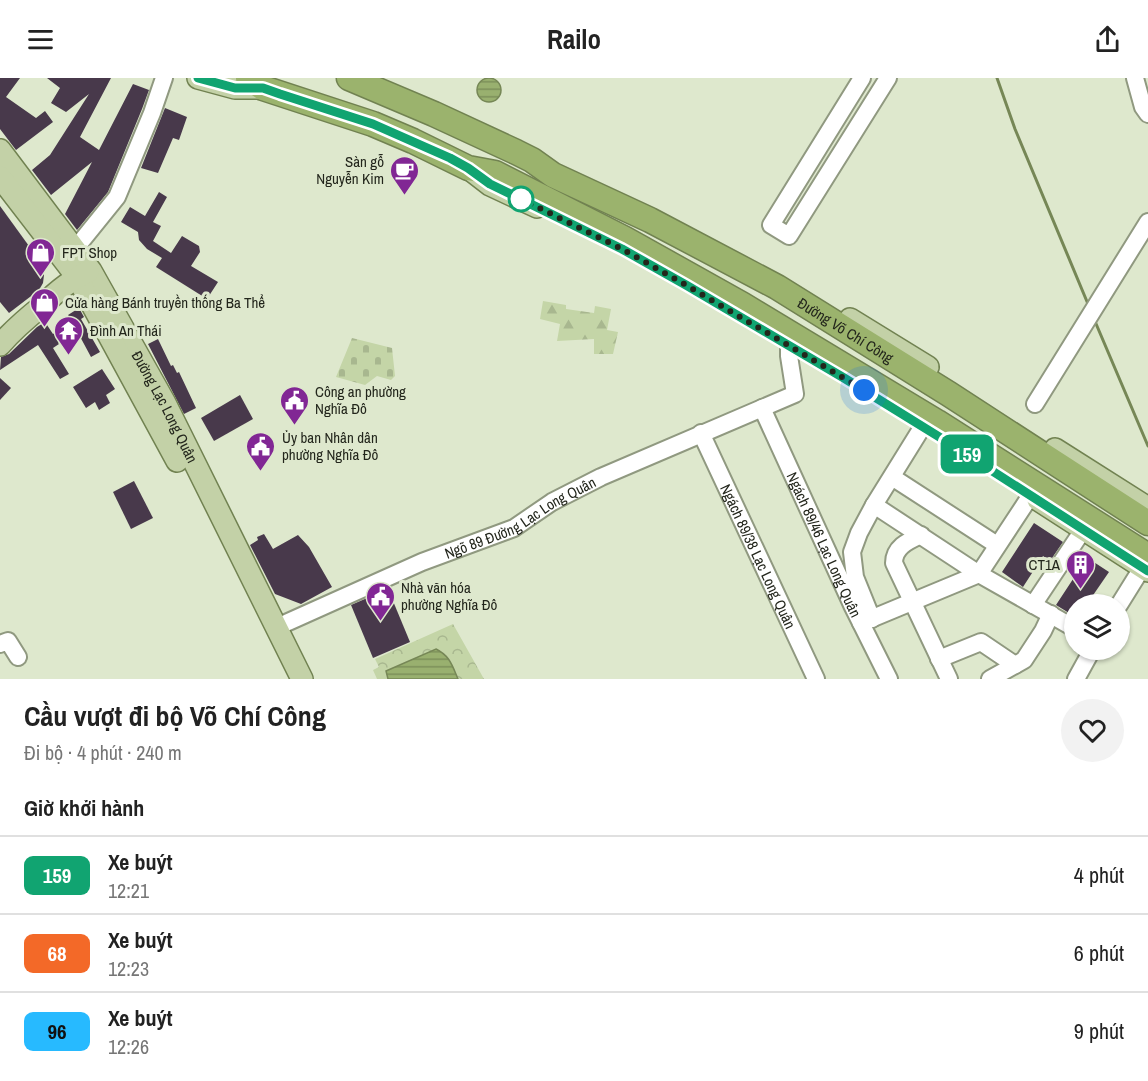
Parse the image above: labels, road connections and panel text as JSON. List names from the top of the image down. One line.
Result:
{"streets":{"highway":["Đường Võ Chí Công"],"main road":["Đường Lạc Long Quân"],"street":["Ngõ 89 Đường Lạc Long Quân","Ngách 89/46 Lạc Long Quân","Ngách 89/38 Lạc Long Quân"]},"crossings":[["Đường Võ Chí Công","Ngõ 89 Đường Lạc Long Quân"],["Đường Lạc Long Quân","Ngõ 89 Đường Lạc Long Quân"],["Ngõ 89 Đường Lạc Long Quân","Ngách 89/46 Lạc Long Quân"],["Ngõ 89 Đường Lạc Long Quân","Ngách 89/38 Lạc Long Quân"]],"places":{"cafe":["Sàn gỗ Nguyễn Kim"],"shop":["FPT Shop","Cửa hàng Bánh truyền thống Ba Thể"],"temple":["Đình An Thái"],"public building":["Công an phường Nghĩa Đô","Ủy ban Nhân dân phường Nghĩa Đô","Nhà văn hóa phường Nghĩa Đô"],"building":["CT1A"]},"lines":["bus line 159"],"page":{"header":"Railo","on_map":"159","heading":[["Cầu vượt đi bộ Võ Chí Công","Đi bộ · 4 phút · 240 m"],"Giờ khởi hành"],"list":[{"mark":"159","name":"Xe buýt","note":"12:21","value":"4 phút"},{"mark":"68","name":"Xe buýt","note":"12:23","value":"6 phút"},{"mark":"96","name":"Xe buýt","note":"12:26","value":"9 phút"}]}}
